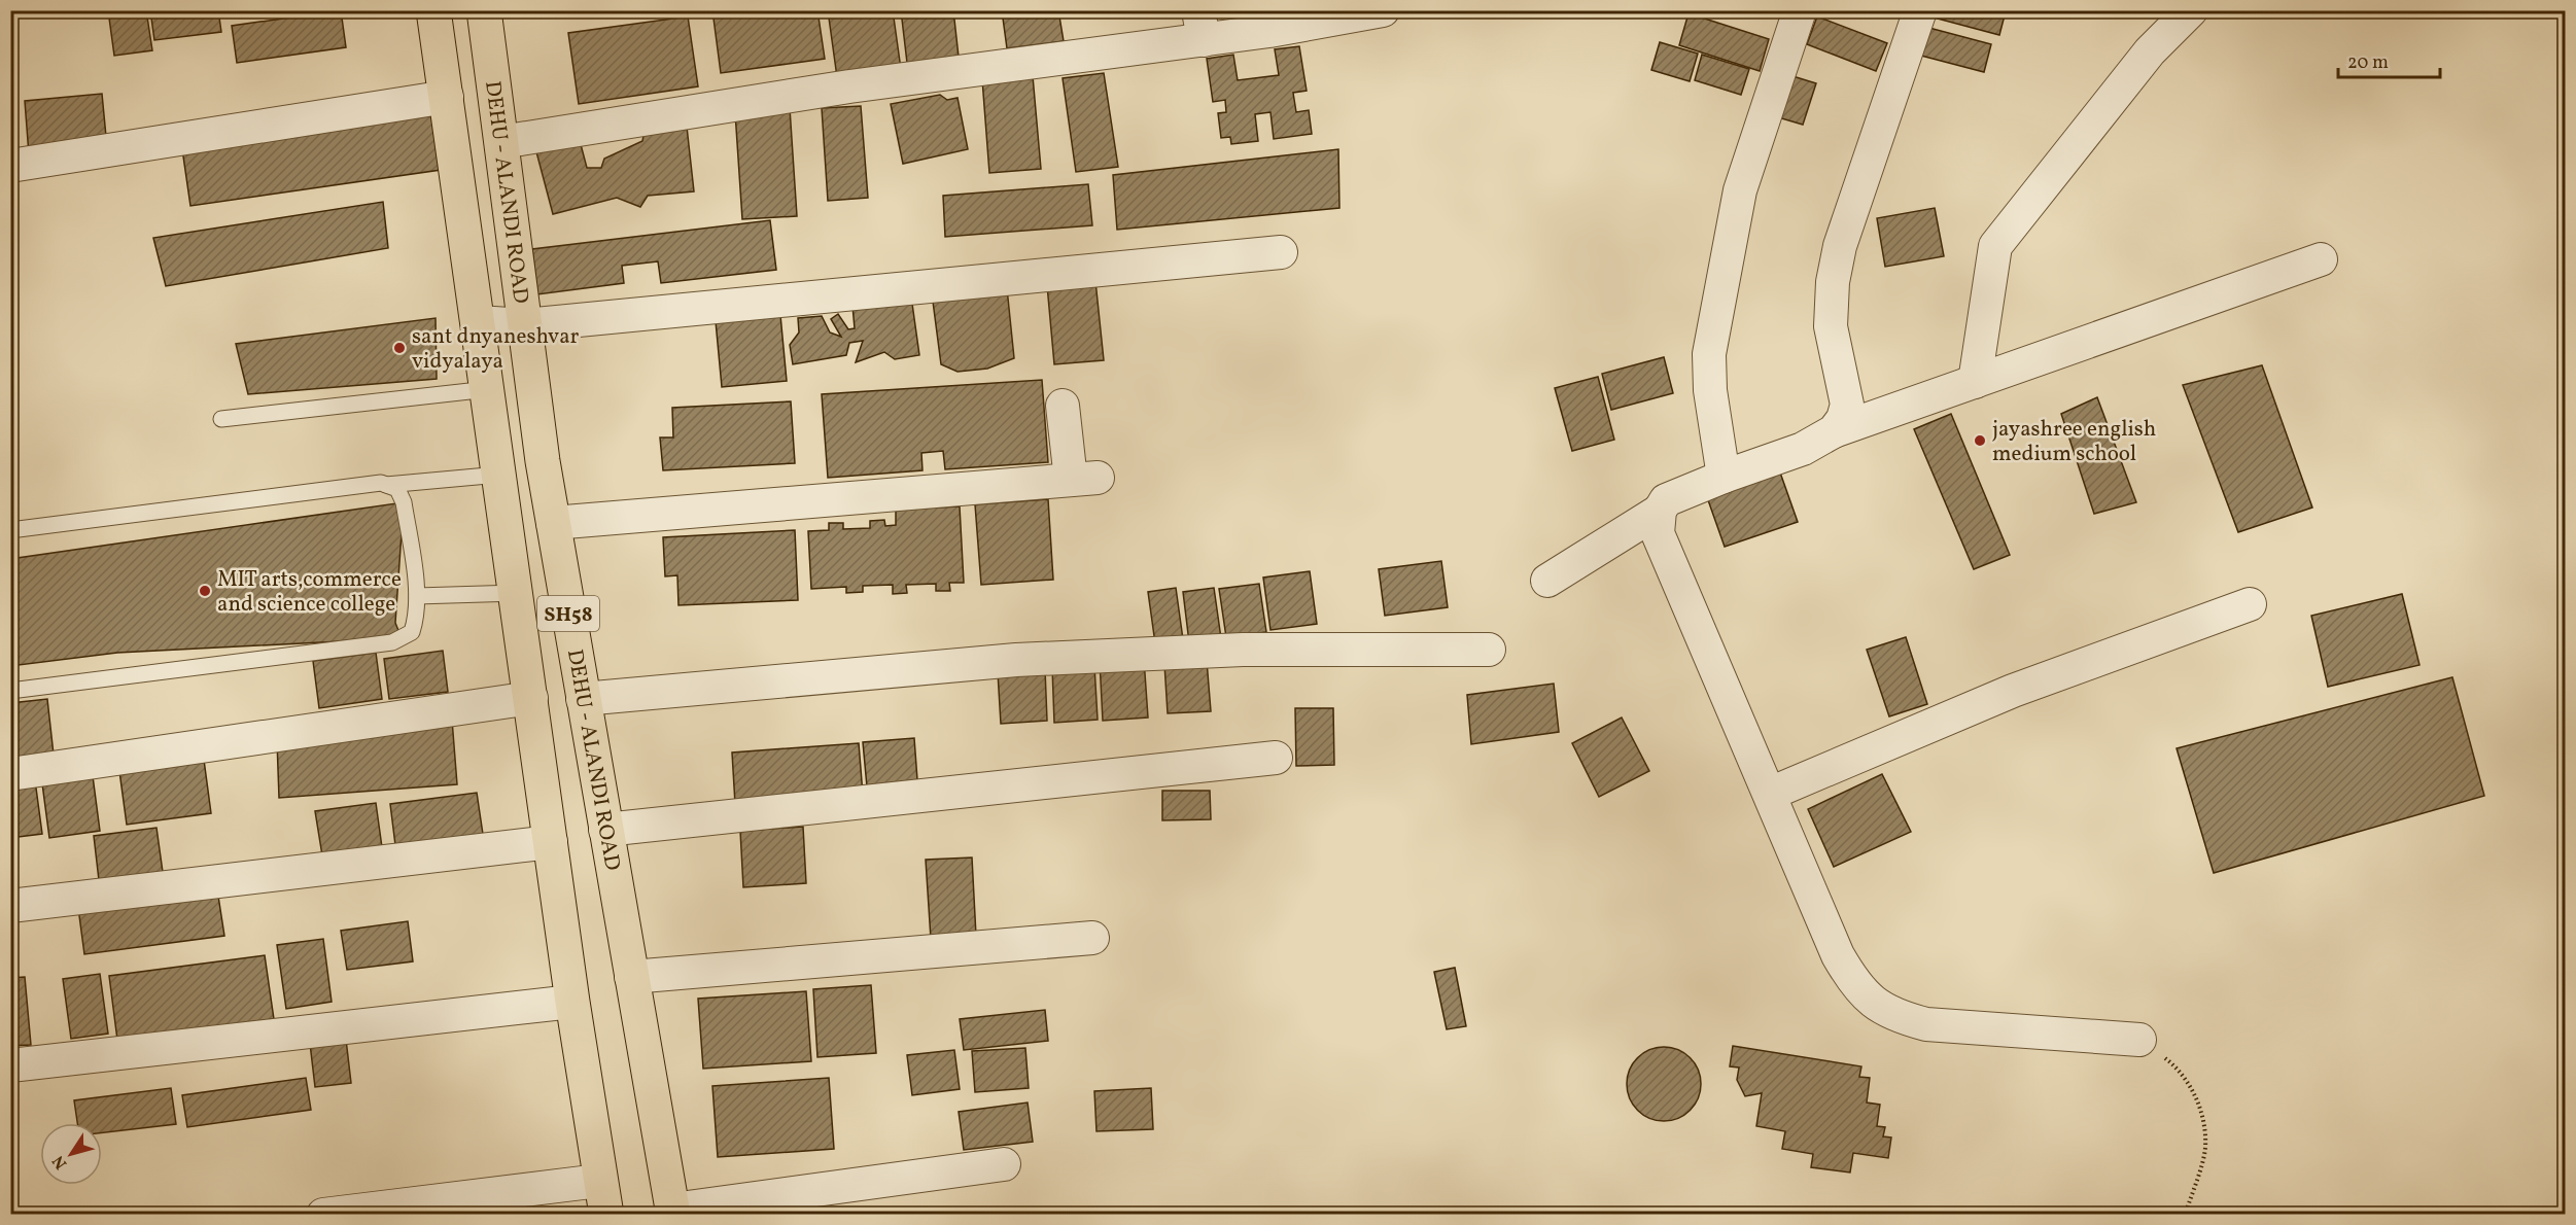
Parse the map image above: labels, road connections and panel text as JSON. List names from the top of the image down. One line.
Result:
{"streets":{"main road":["DEHU - ALANDI ROAD","SH58"]},"places":["sant dnyaneshvar vidyalaya","jayashree english medium school","MIT arts,commerce and science college"],"scale_bar":"20 m","north":"bottom left"}
